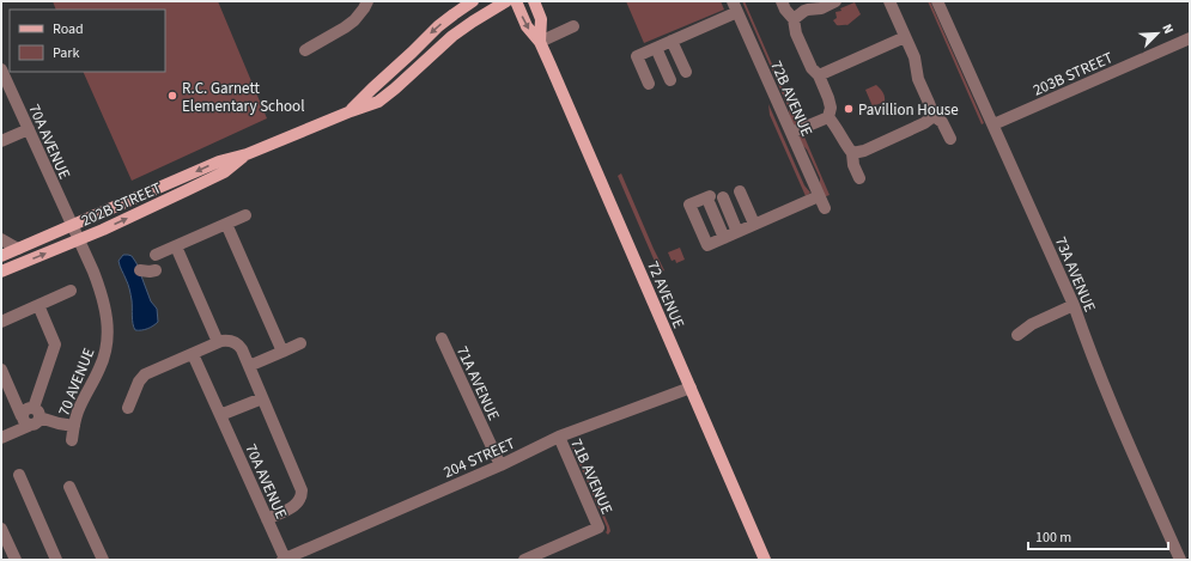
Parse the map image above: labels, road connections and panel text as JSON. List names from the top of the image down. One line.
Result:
{"streets":{"main road":["202B STREET","72 AVENUE"],"street":["203B STREET","72B AVENUE","70A AVENUE","73A AVENUE","70 AVENUE","71A AVENUE","204 STREET","71B AVENUE"]},"crossings":[["203B STREET","73A AVENUE"],["70A AVENUE","202B STREET"],["70A AVENUE","70 AVENUE"],["70A AVENUE","204 STREET"],["202B STREET","70 AVENUE"],["72 AVENUE","204 STREET"],["71A AVENUE","204 STREET"],["204 STREET","71B AVENUE"]],"places":["R.C. Garnett Elementary School","Pavillion House"],"legend":["Road","Park"],"scale_bar":"100 m","north":"top right"}
